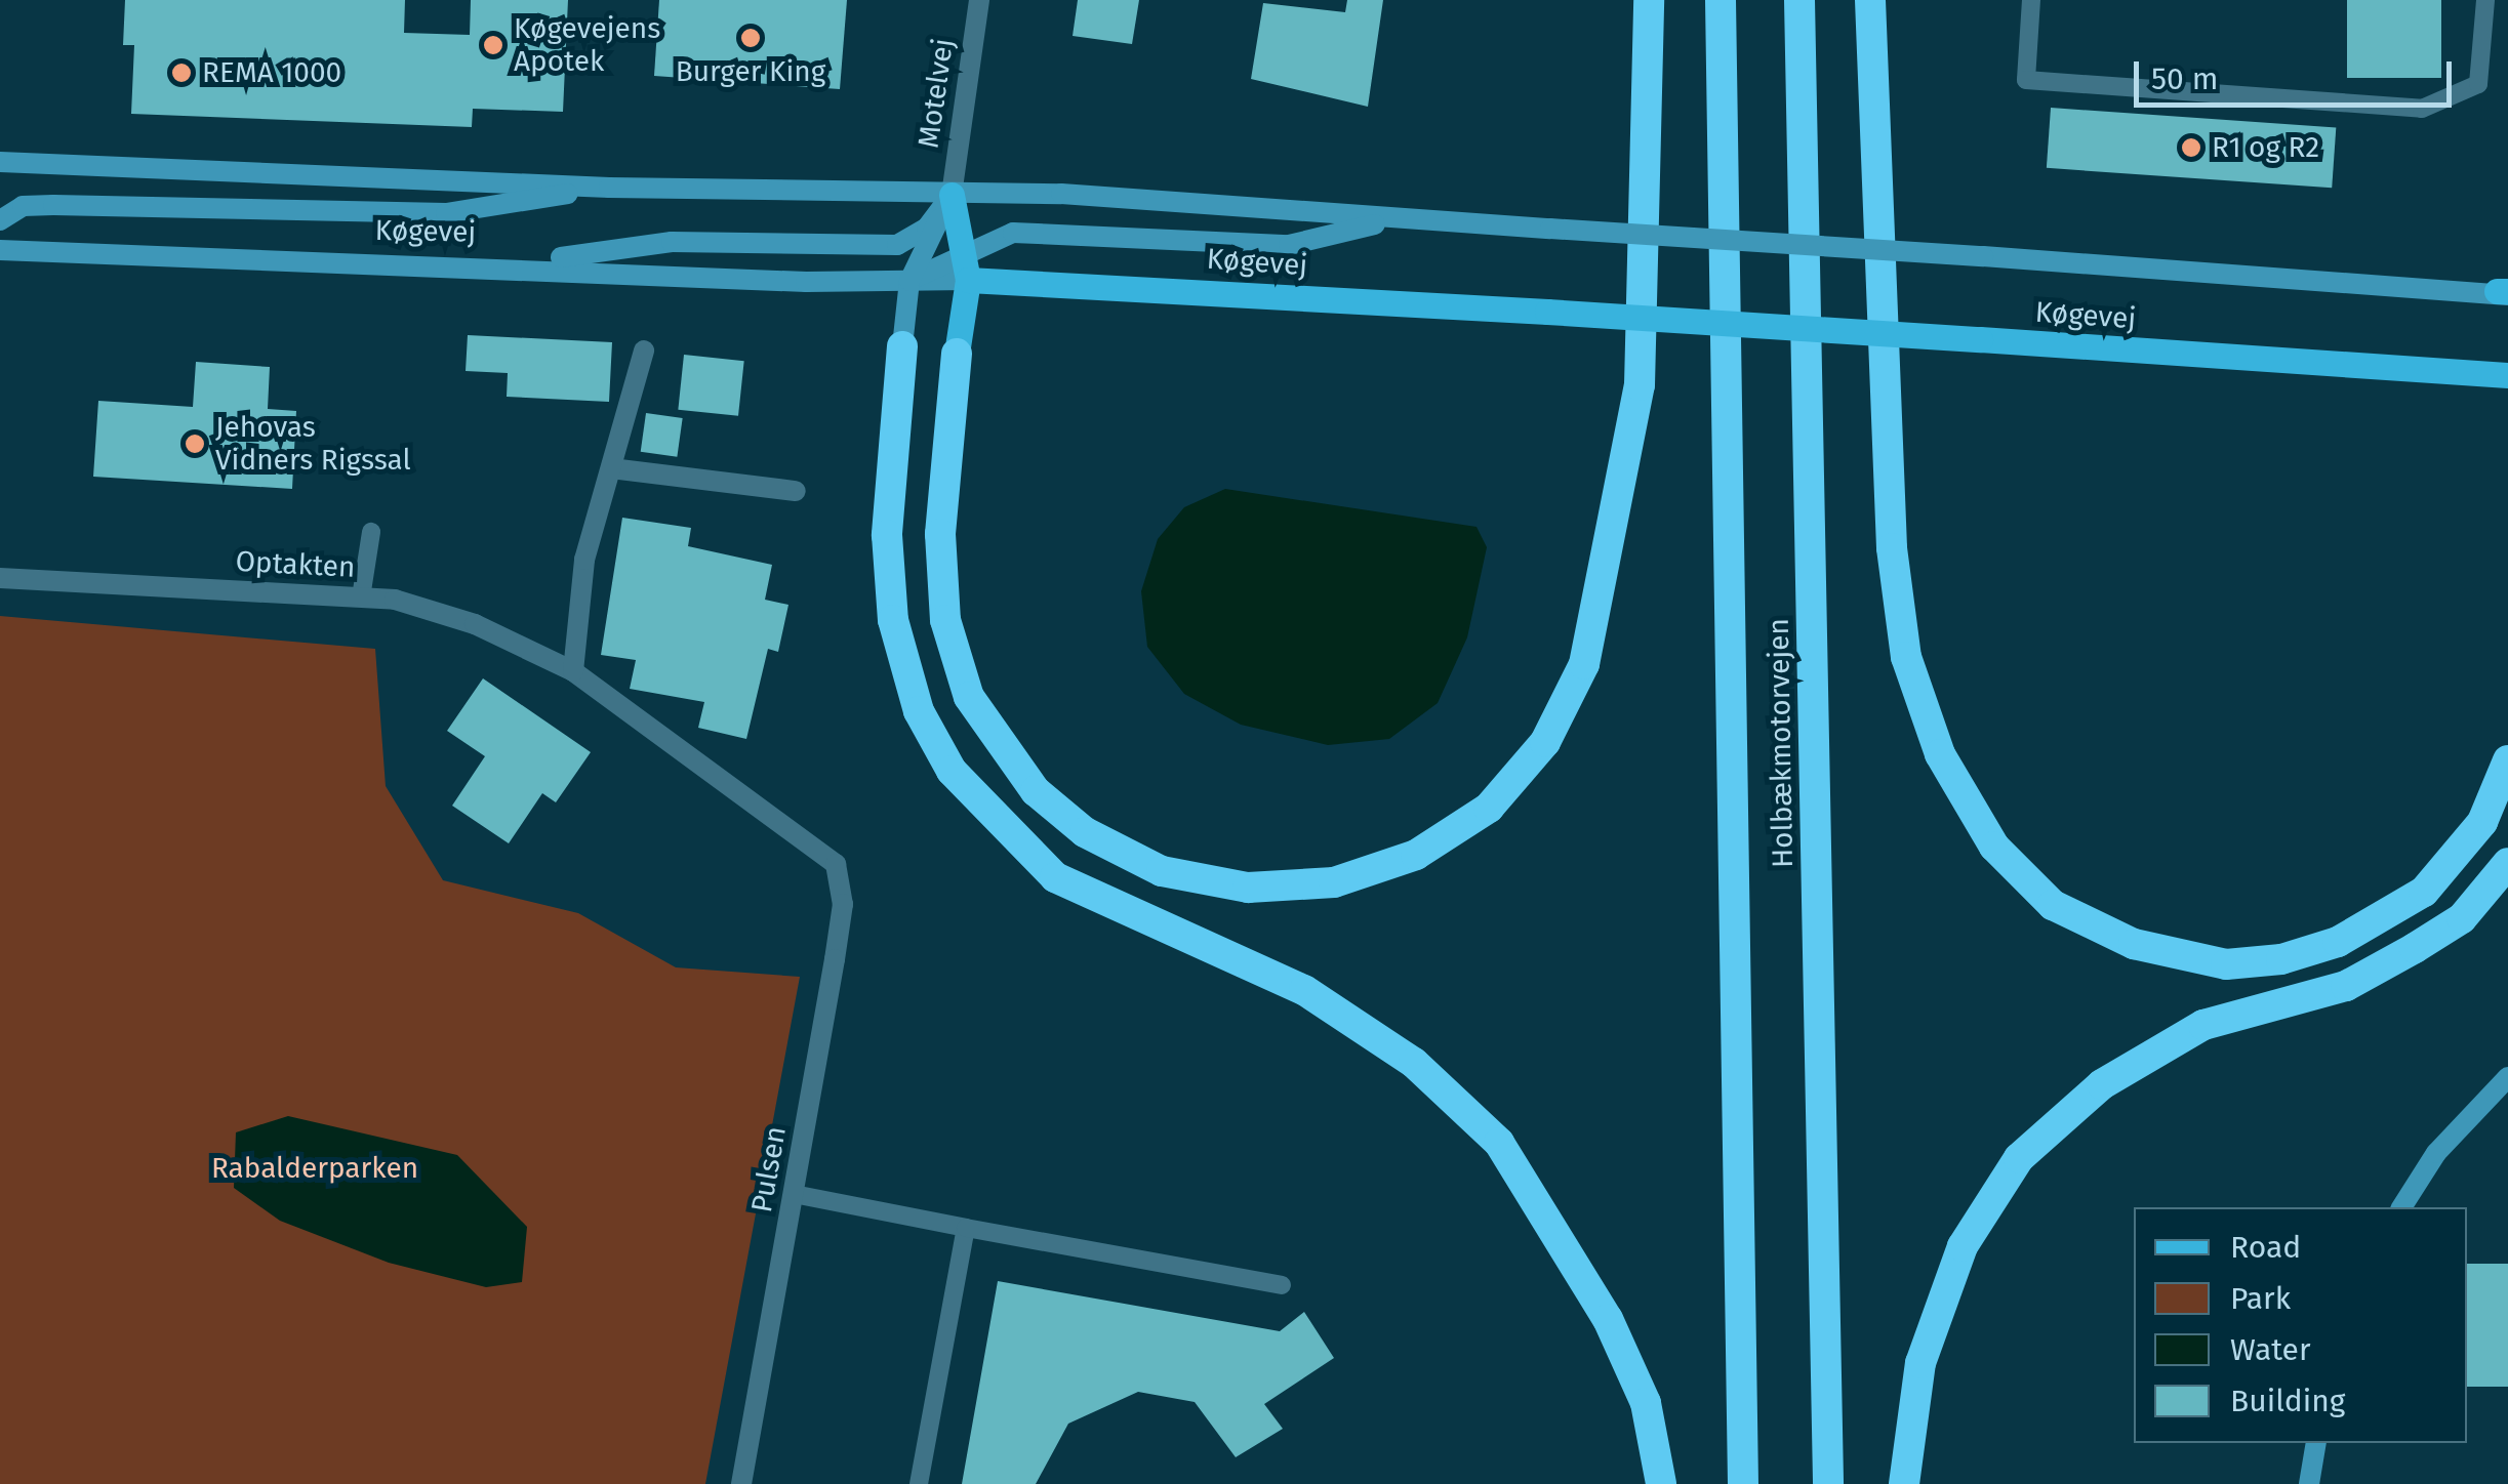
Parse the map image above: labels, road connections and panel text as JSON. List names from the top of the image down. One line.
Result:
{"streets":{"highway":["Holbækmotorvejen"],"main road":["Køgevej"],"street":["Motelvej","Optakten","Pulsen"]},"crossings":[["Motelvej","Køgevej"],["Optakten","Pulsen"]],"parks":["Rabalderparken"],"places":["Burger King","Køgevejens Apotek","REMA 1000","R1 og R2","Jehovas Vidners Rigssal"],"legend":["Road","Park","Water","Building"],"scale_bar":"50 m"}
